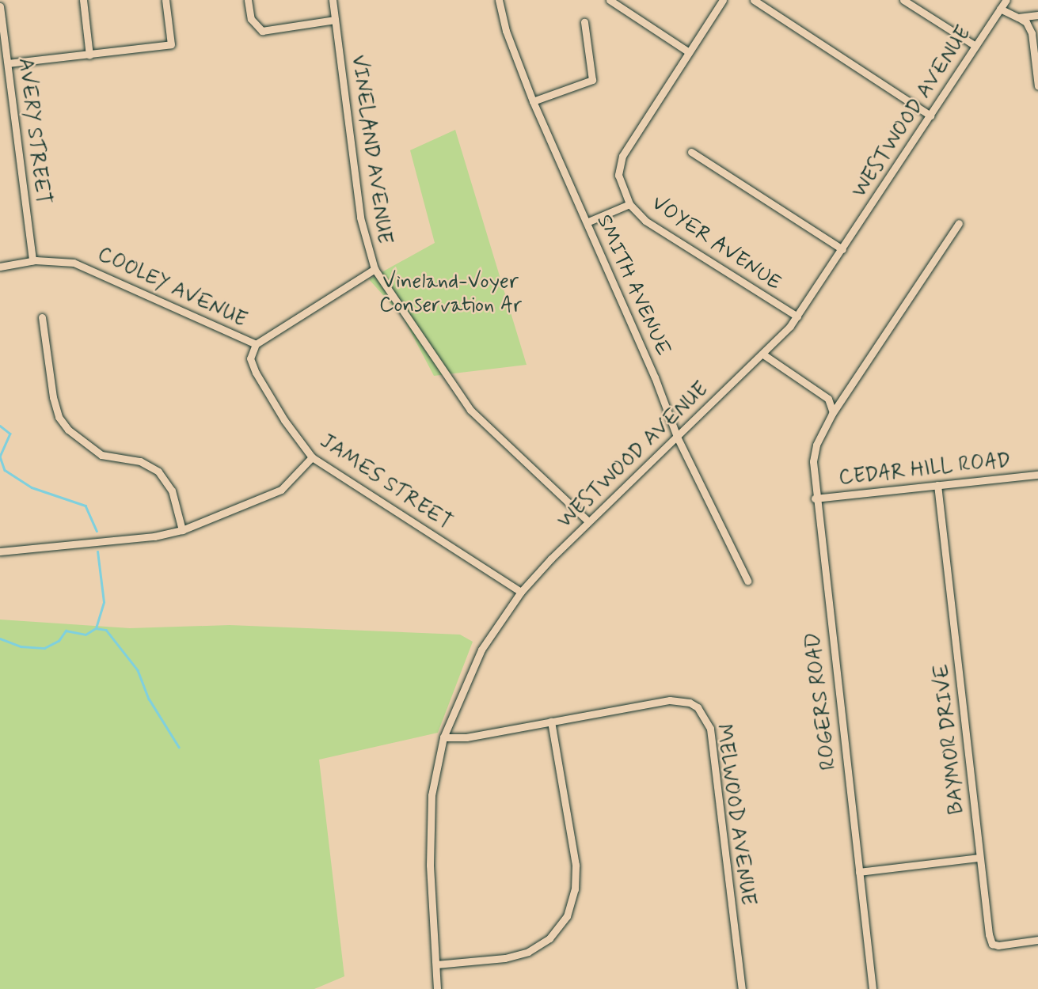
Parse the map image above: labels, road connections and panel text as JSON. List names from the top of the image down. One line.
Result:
{"streets":{"street":["WESTWOOD AVENUE","AVERY STREET","VINELAND AVENUE","VOYER AVENUE","SMITH AVENUE","COOLEY AVENUE","CEDAR HILL ROAD","JAMES STREET","ROGERS ROAD","BAYMOR DRIVE","MELWOOD AVENUE"]},"crossings":[["WESTWOOD AVENUE","VINELAND AVENUE"],["WESTWOOD AVENUE","VOYER AVENUE"],["WESTWOOD AVENUE","SMITH AVENUE"],["WESTWOOD AVENUE","JAMES STREET"],["WESTWOOD AVENUE","MELWOOD AVENUE"],["AVERY STREET","COOLEY AVENUE"],["VINELAND AVENUE","COOLEY AVENUE"],["VOYER AVENUE","SMITH AVENUE"],["COOLEY AVENUE","JAMES STREET"],["CEDAR HILL ROAD","ROGERS ROAD"],["CEDAR HILL ROAD","BAYMOR DRIVE"]],"parks":["Vineland-Voyer Conservation Ar"]}
